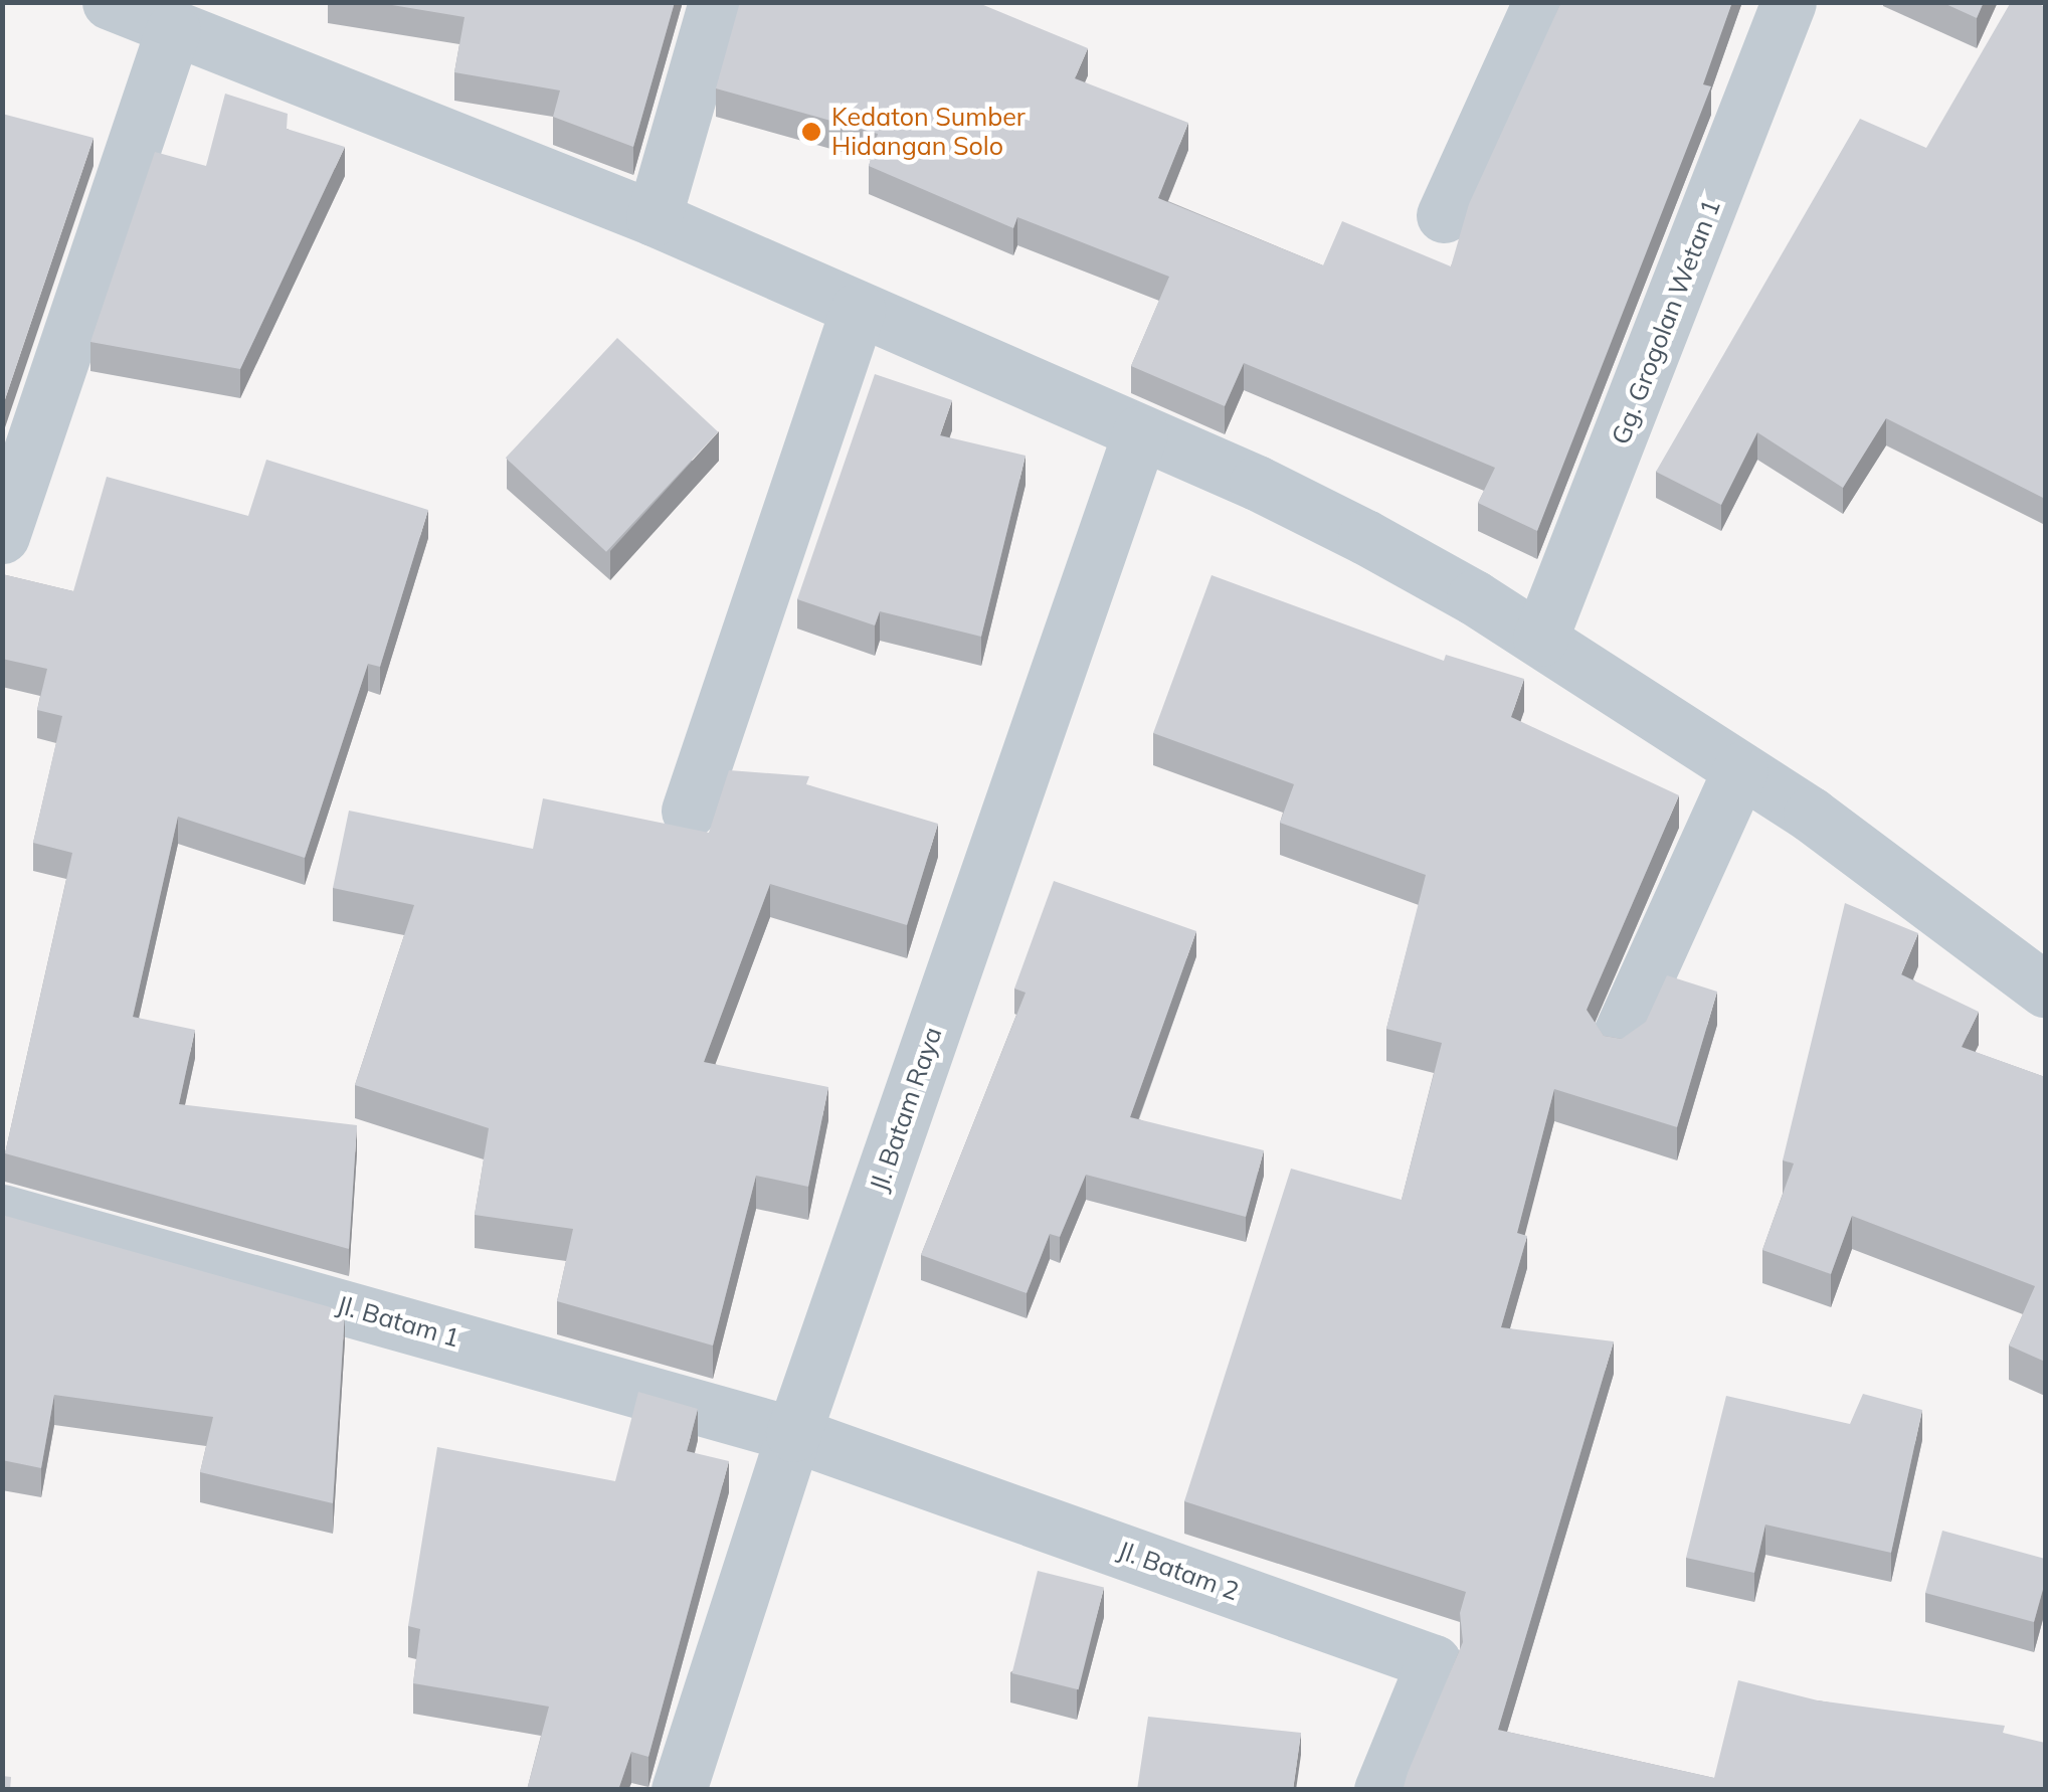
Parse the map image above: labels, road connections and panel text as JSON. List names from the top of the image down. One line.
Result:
{"streets":{"street":["Gg. Grogolan Wetan 1","Jl. Batam Raya","Jl. Batam 1","Jl. Batam 2"]},"crossings":[["Jl. Batam Raya","Jl. Batam 1"],["Jl. Batam Raya","Jl. Batam 2"],["Jl. Batam 1","Jl. Batam 2"]],"places":["Kedaton Sumber Hidangan Solo"]}
